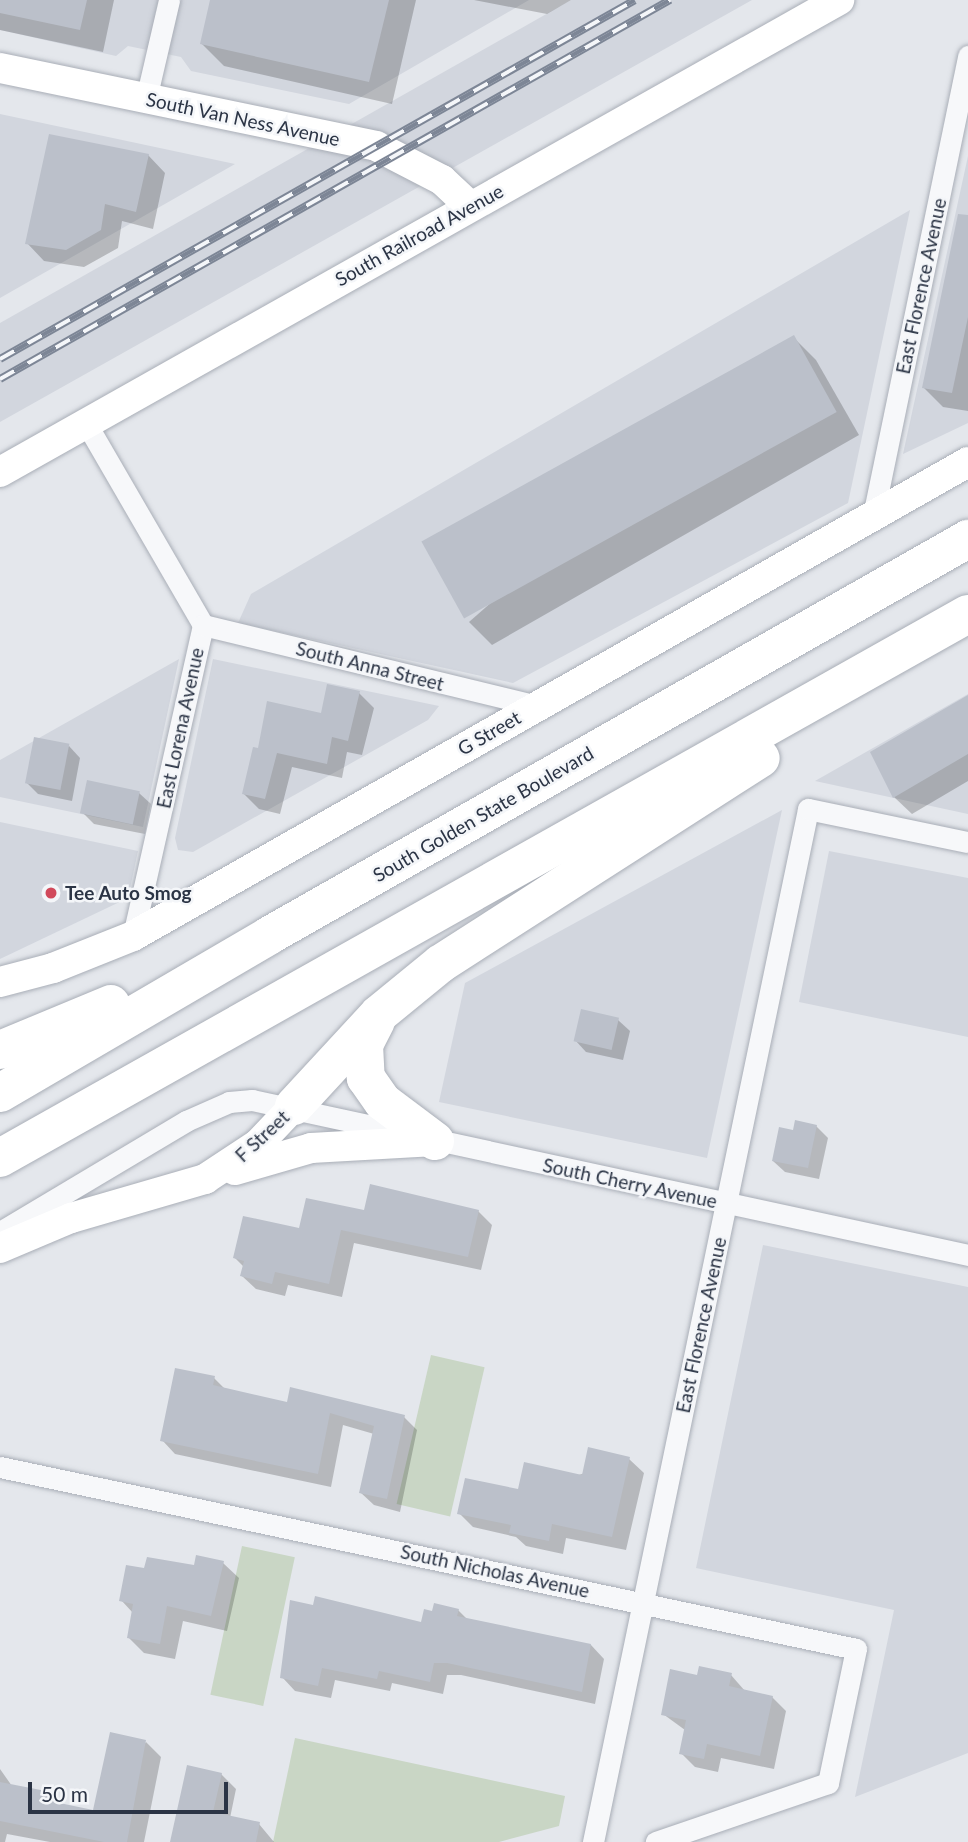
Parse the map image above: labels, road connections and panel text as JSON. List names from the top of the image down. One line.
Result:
{"streets":{"highway":["South Golden State Boulevard"],"street":["South Van Ness Avenue","South Railroad Avenue","East Florence Avenue","South Anna Street","East Lorena Avenue","G Street","F Street","South Cherry Avenue","South Nicholas Avenue"]},"crossings":[["South Van Ness Avenue","South Railroad Avenue"],["South Railroad Avenue","East Lorena Avenue"],["East Florence Avenue","G Street"],["East Florence Avenue","South Cherry Avenue"],["East Florence Avenue","South Nicholas Avenue"],["South Anna Street","East Lorena Avenue"],["South Anna Street","G Street"],["East Lorena Avenue","G Street"],["F Street","South Cherry Avenue"]],"places":["Tee Auto Smog"],"scale_bar":"50 m"}
